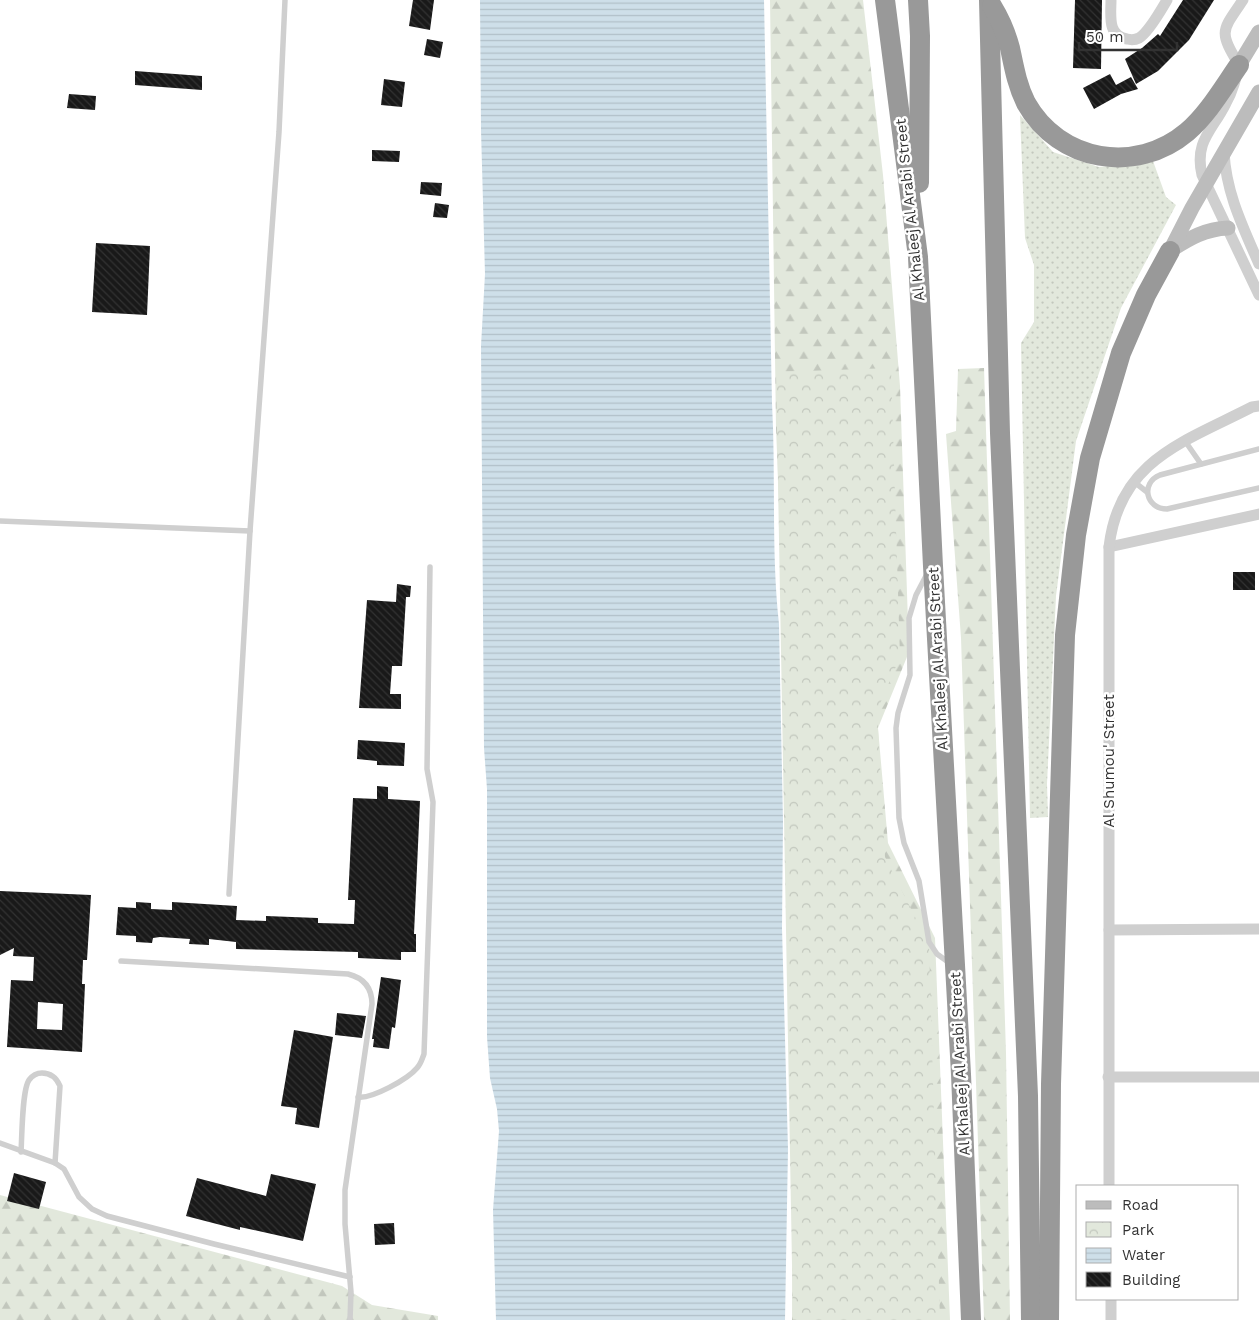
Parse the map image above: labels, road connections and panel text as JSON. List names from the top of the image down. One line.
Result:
{"streets":{"highway":["Al Khaleej Al Arabi Street"],"street":["Al Shumou' Street"]},"legend":["Road","Park","Water","Building"],"scale_bar":"50 m"}
